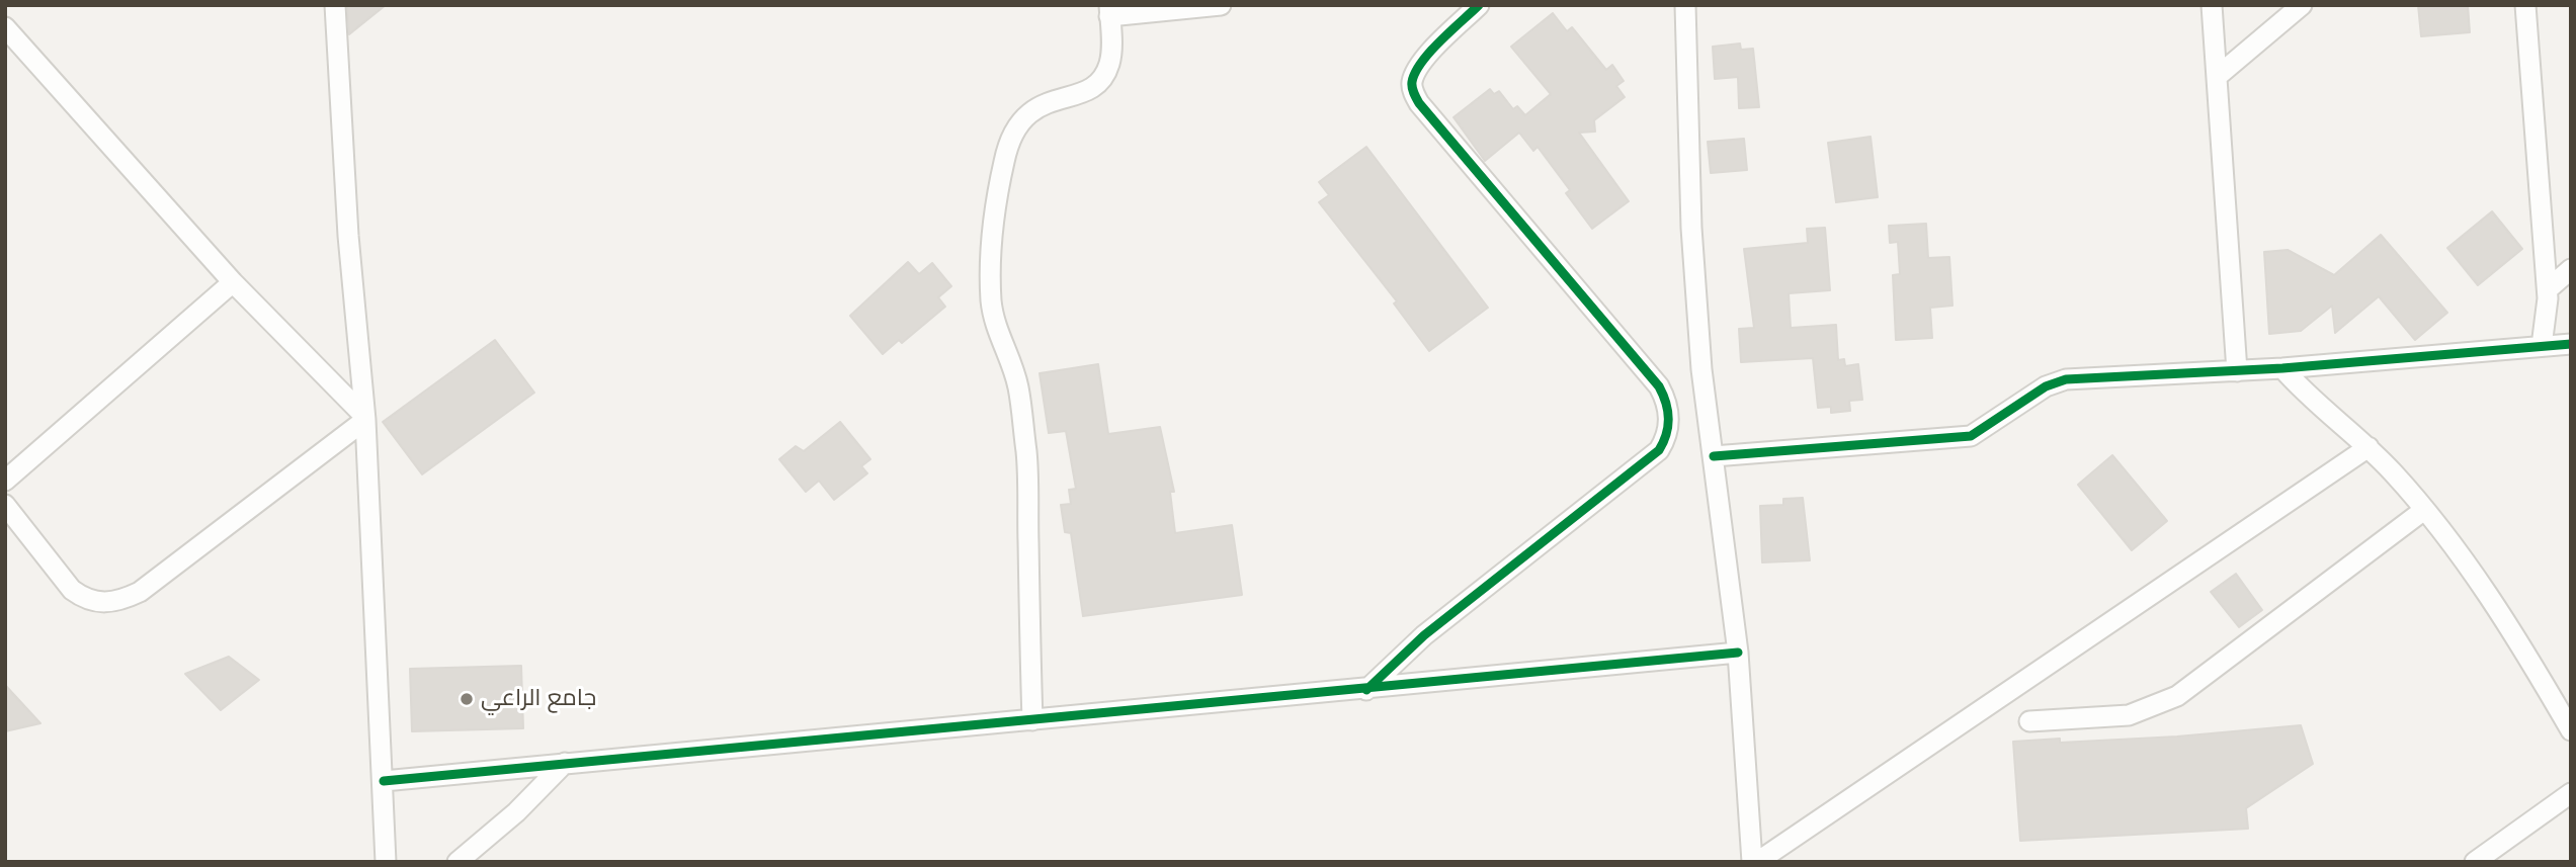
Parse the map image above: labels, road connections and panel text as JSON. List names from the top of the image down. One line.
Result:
{"places":["جامع الراعي"]}
